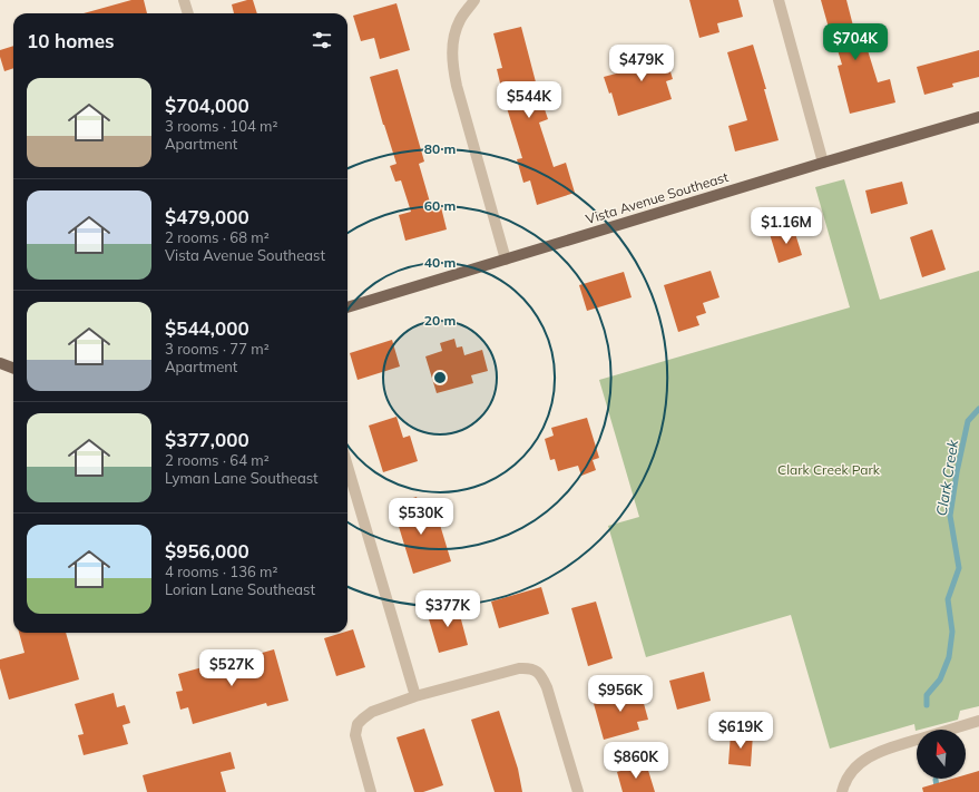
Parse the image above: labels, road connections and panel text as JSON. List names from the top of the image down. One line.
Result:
{"streets":{"main road":["Vista Avenue Southeast"]},"water":["Clark Creek"],"parks":["Clark Creek Park"],"north":"top","page":{"heading":"10 homes","price":["$704K","$479K","$544K","$1.16M","$530K","$377K","$527K","$956K","$619K","$860K"],"list":[{"name":"$704,000","note":"3 rooms · 104 m² · Apartment"},{"name":"$479,000","note":"2 rooms · 68 m² · Vista Avenue Southeast"},{"name":"$544,000","note":"3 rooms · 77 m² · Apartment"},{"name":"$377,000","note":"2 rooms · 64 m² · Lyman Lane Southeast"},{"name":"$956,000","note":"4 rooms · 136 m² · Lorian Lane Southeast"}]},"rings":["80 m","60 m","40 m","20 m"]}
